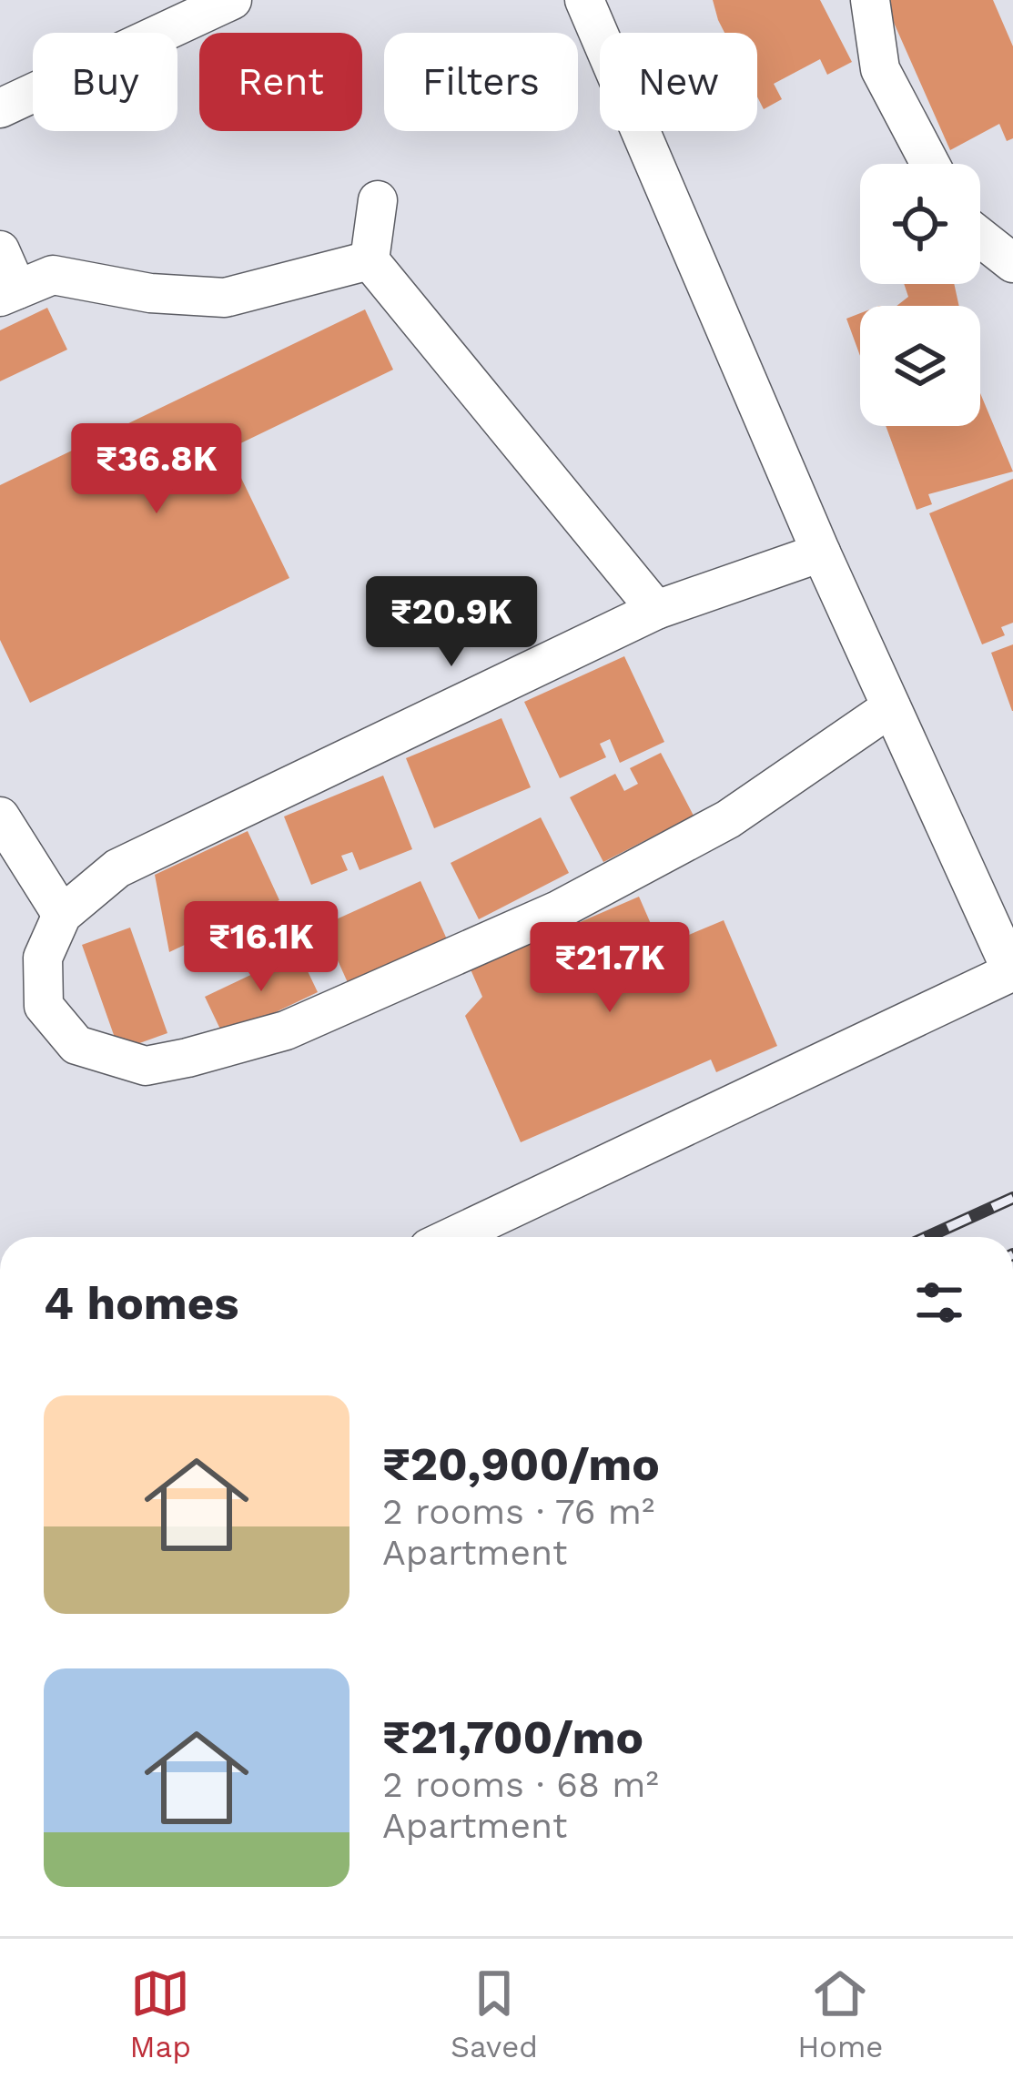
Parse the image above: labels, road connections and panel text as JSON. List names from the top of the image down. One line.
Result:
{"page":{"chip":["Buy","Rent","Filters","New"],"price":["₹36.8K","₹20.9K","₹16.1K","₹21.7K"],"heading":"4 homes","list":[{"name":"₹20,900/mo","note":"2 rooms · 76 m² · Apartment"},{"name":"₹21,700/mo","note":"2 rooms · 68 m² · Apartment"}],"tabs":["Map","Saved","Home"]}}
